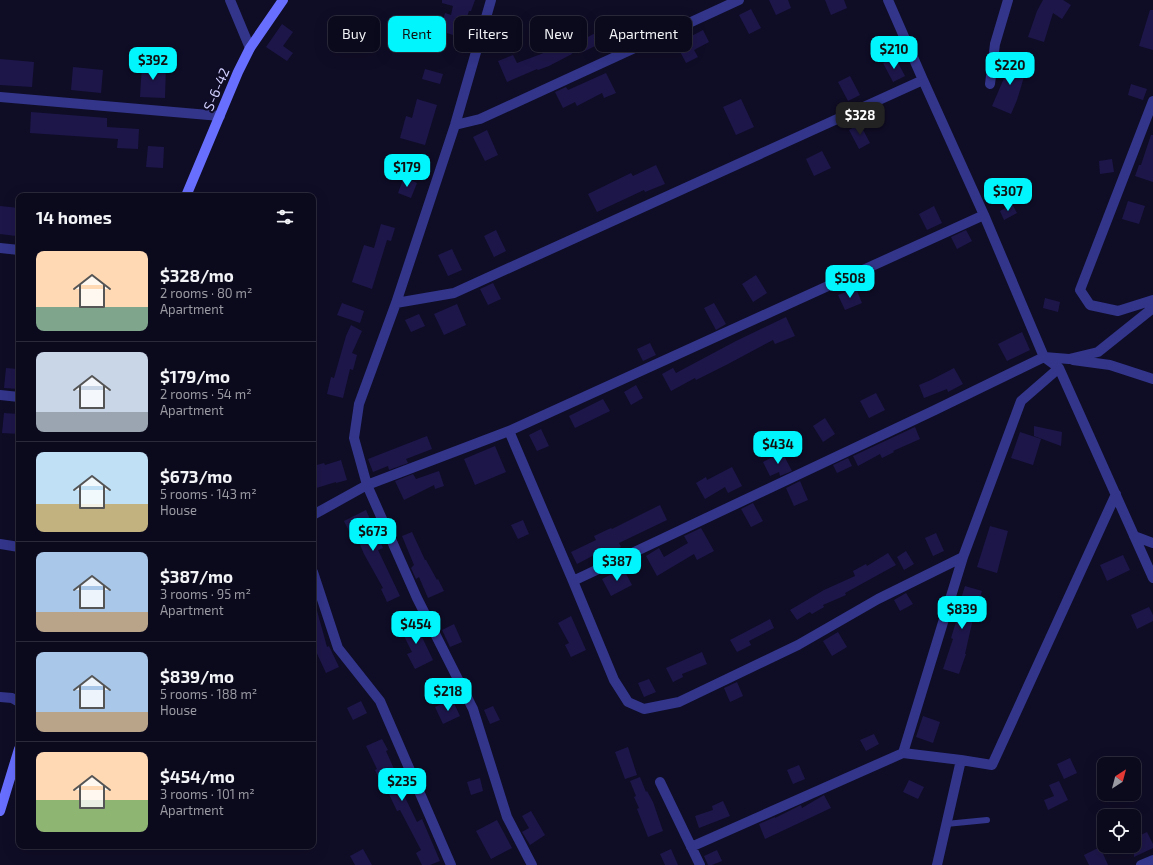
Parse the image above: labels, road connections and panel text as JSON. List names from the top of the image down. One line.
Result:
{"streets":{"main road":["Տ-6-42"]},"north":"top right","page":{"chip":["Buy","Rent","Filters","New","Apartment"],"price":["$210","$392","$220","$328","$179","$307","$508","$434","$673","$387","$839","$454","$218","$235"],"heading":"14 homes","list":[{"name":"$328/mo","note":"2 rooms · 80 m² · Apartment"},{"name":"$179/mo","note":"2 rooms · 54 m² · Apartment"},{"name":"$673/mo","note":"5 rooms · 143 m² · House"},{"name":"$387/mo","note":"3 rooms · 95 m² · Apartment"},{"name":"$839/mo","note":"5 rooms · 188 m² · House"},{"name":"$454/mo","note":"3 rooms · 101 m² · Apartment"}]}}
